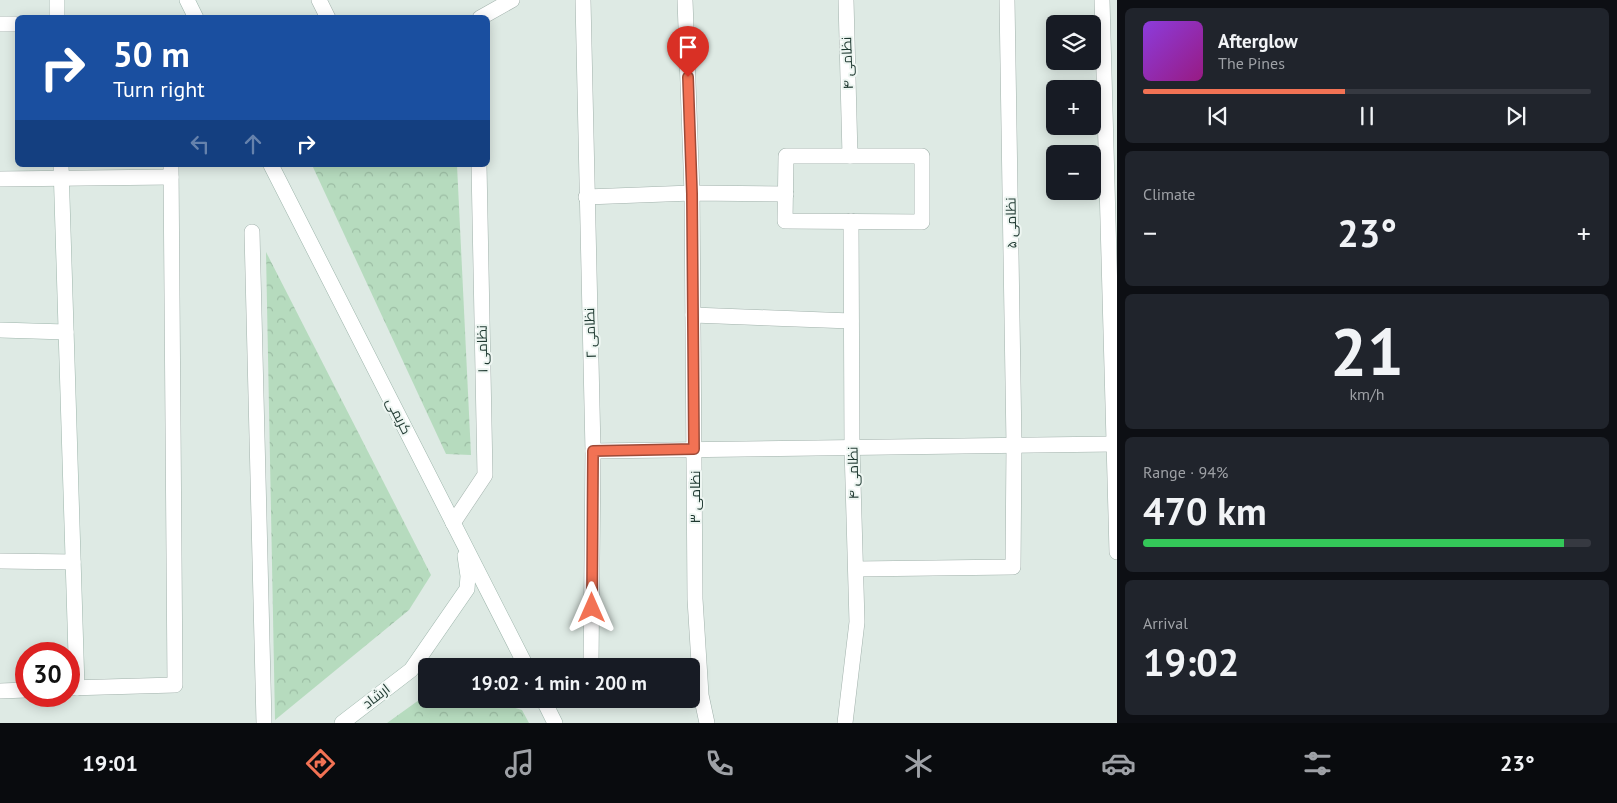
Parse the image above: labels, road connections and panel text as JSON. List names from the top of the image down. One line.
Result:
{"streets":{"street":["نظامی ۴","نظامی ۵","نظامی ۲","نظامی ۱","کریمی","نظامی ۳","ارشاد"]},"crossings":[["نظامی ۴","نظامی ۵"],["نظامی ۱","کریمی"],["کریمی","ارشاد"]],"page":{"map_buttons":["+","−"],"turn":["50 m","Turn right"],"song":["Afterglow","The Pines"],"tile":["Climate",["21","km/h"],["Range · 94%","470 km"],["Arrival","19:02"]],"heat":["−","23°","+"],"limit":"30","trip":"19:02 · 1 min · 200 m","tabs":["19:01","23°"]}}
